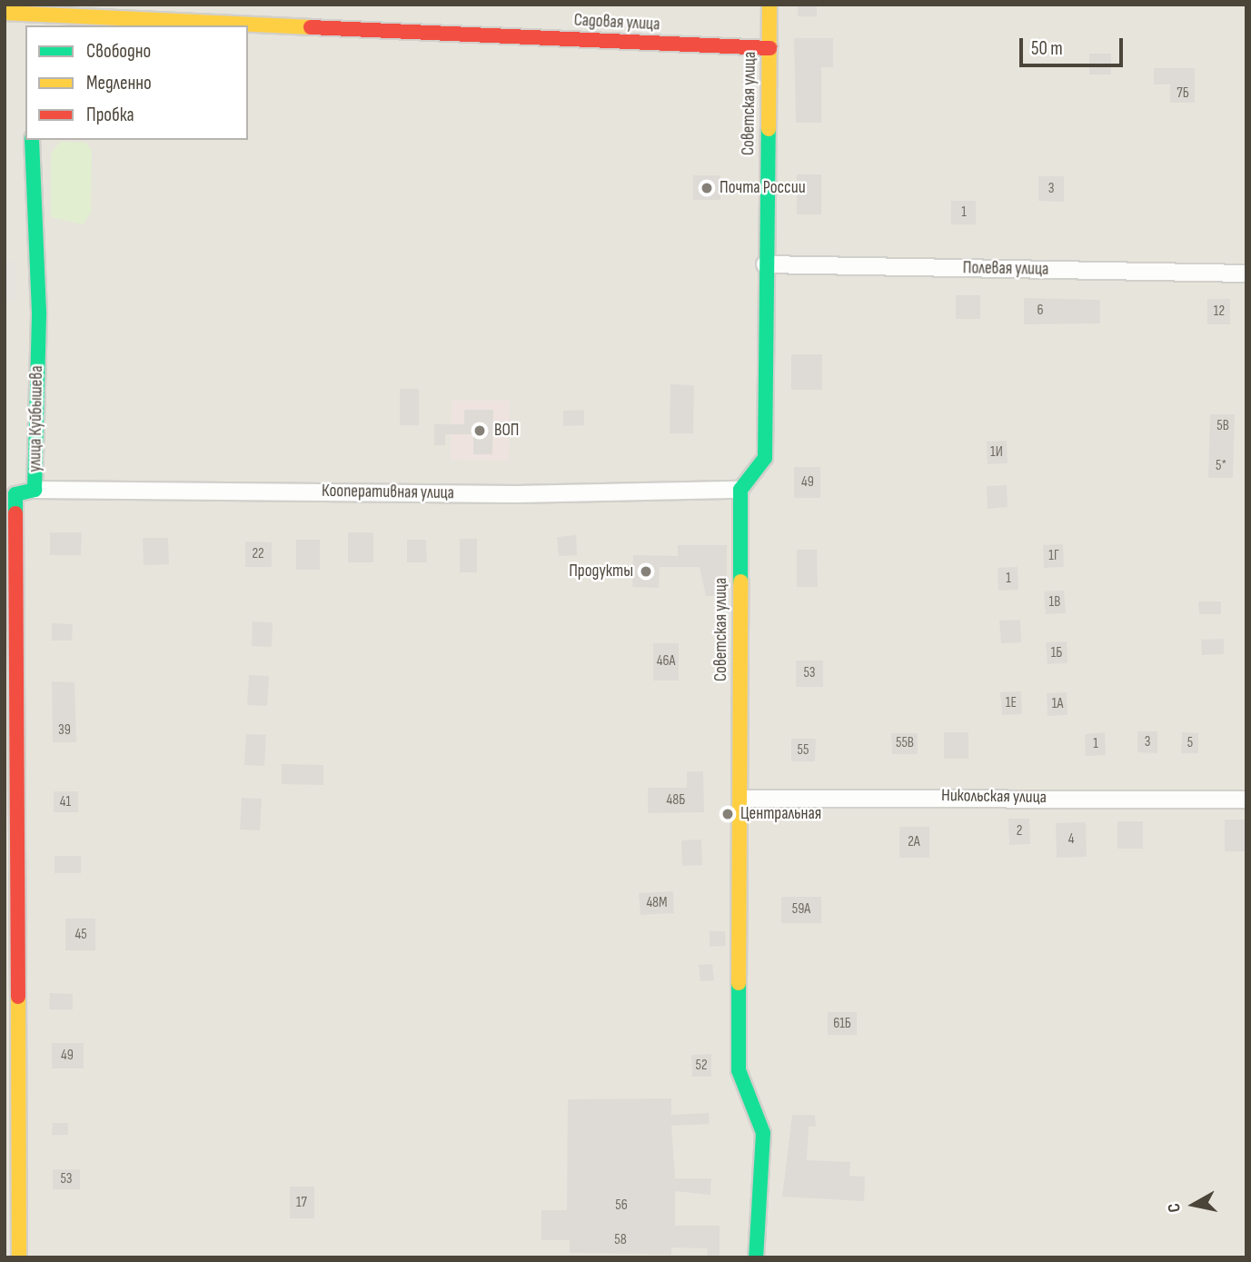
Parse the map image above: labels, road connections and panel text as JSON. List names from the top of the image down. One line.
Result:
{"streets":{"street":["Садовая улица","Советская улица","Полевая улица","улица Куйбышева","Кооперативная улица","Никольская улица"]},"crossings":[["Садовая улица","Советская улица"],["Советская улица","Полевая улица"],["Советская улица","Кооперативная улица"],["Советская улица","Никольская улица"],["улица Куйбышева","Кооперативная улица"]],"places":["Почта России","ВОП","Продукты","Центральная"],"house_numbers":["7Б","3","1","6","12","5В","1И","5*","49","22","1Г","1","1В","1Б","46А","53","1Е","1А","39","3","55В","5","1","55","48Б","41","2","4","2А","48М","59А","45","61Б","49","52","53","17","56","58"],"legend":["Свободно","Медленно","Пробка"],"scale_bar":"50 m","north":"left"}
